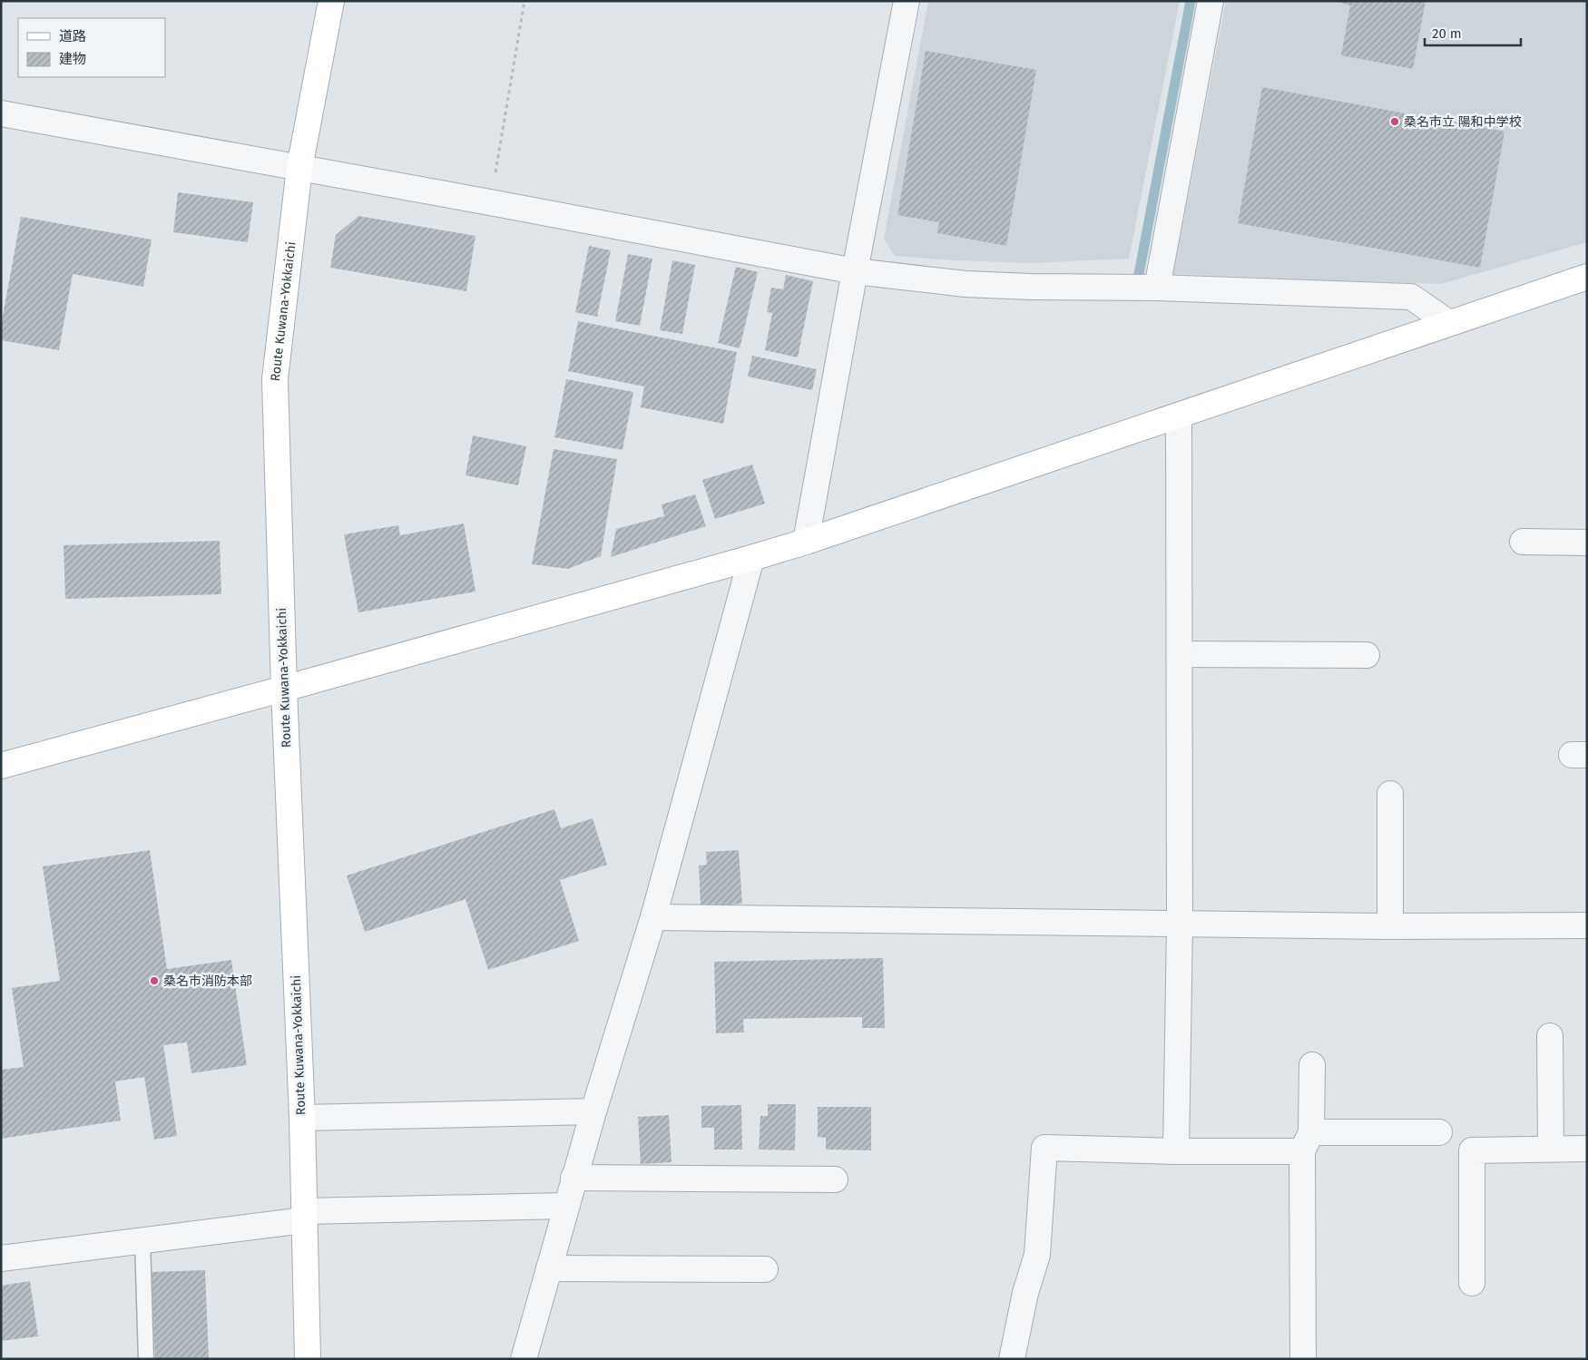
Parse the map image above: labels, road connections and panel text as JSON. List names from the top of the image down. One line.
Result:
{"streets":{"street":["Route Kuwana-Yokkaichi"]},"places":["桑名市立 陽和中学校","桑名市消防本部"],"legend":["道路","建物"],"scale_bar":"20 m"}
